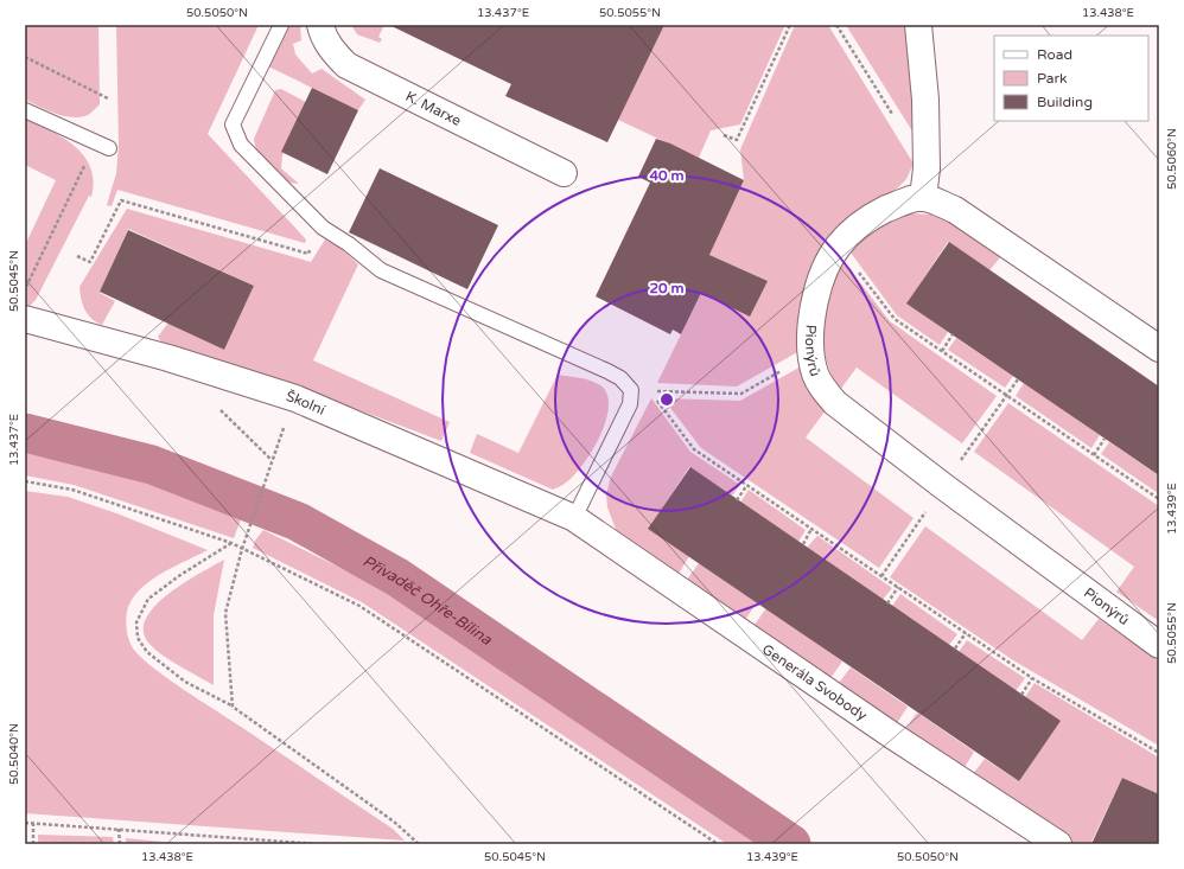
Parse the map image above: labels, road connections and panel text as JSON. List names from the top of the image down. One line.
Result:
{"streets":{"street":["K. Marxe","Pionýrů","Školní","Generála Svobody"]},"crossings":[["Školní","Generála Svobody"]],"water":["Přivaděč Ohře-Bílina"],"legend":["Road","Park","Building"],"coordinates":["50.5050°N","13.437°E","50.5055°N","13.438°E","50.5060°N","50.5045°N","13.439°E","50.5040°N"],"rings":["40 m","20 m"]}
